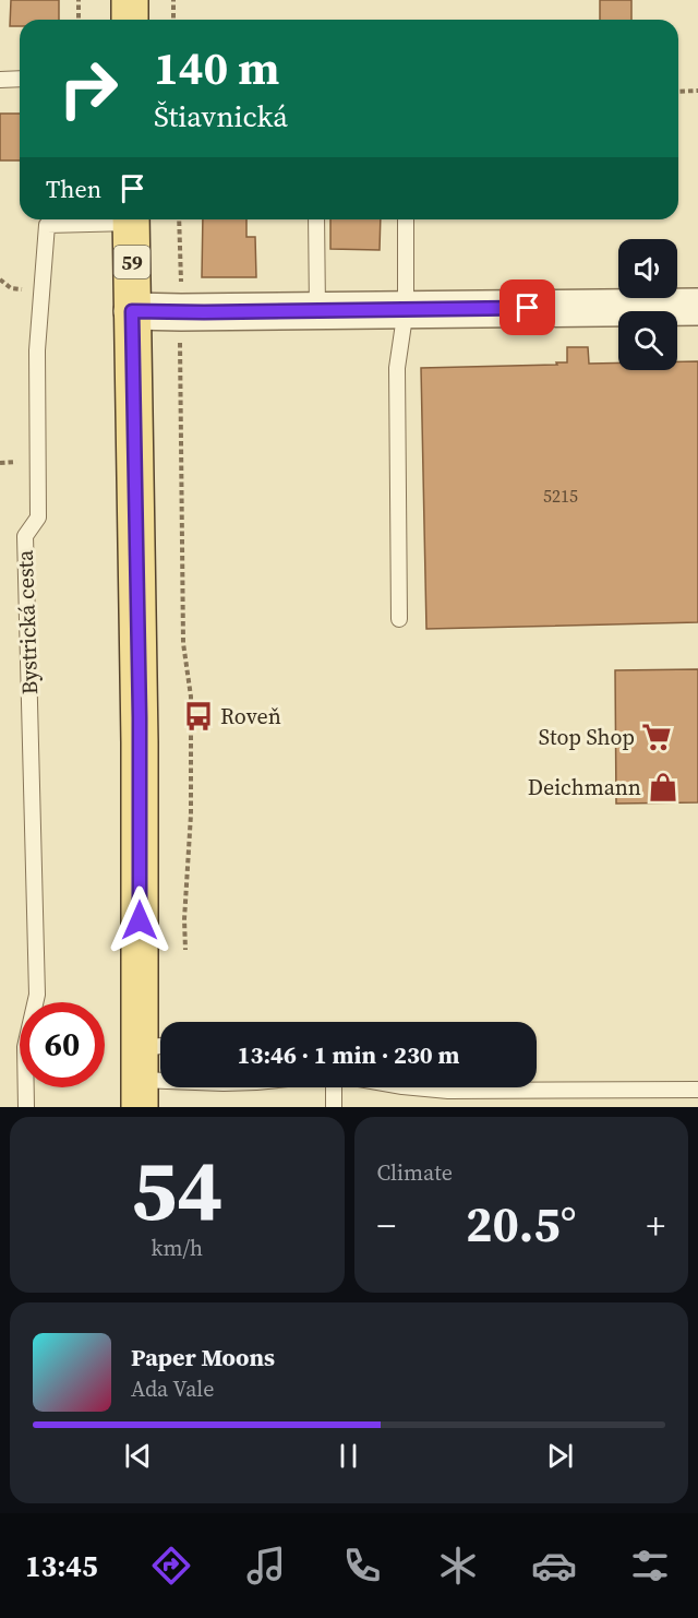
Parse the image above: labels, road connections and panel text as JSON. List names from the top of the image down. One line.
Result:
{"streets":{"main road":["59","Bystrická cesta"]},"places":{"bus stop":["Roveň"],"supermarket":["Stop Shop"],"shop":["Deichmann"]},"house_numbers":["5215"],"page":{"turn":["140 m","Štiavnická"],"then":"Then","limit":"60","trip":"13:46 · 1 min · 230 m","tile":[["54","km/h"],"Climate"],"heat":["−","20.5°","+"],"song":["Paper Moons","Ada Vale"],"tabs":"13:45"}}
